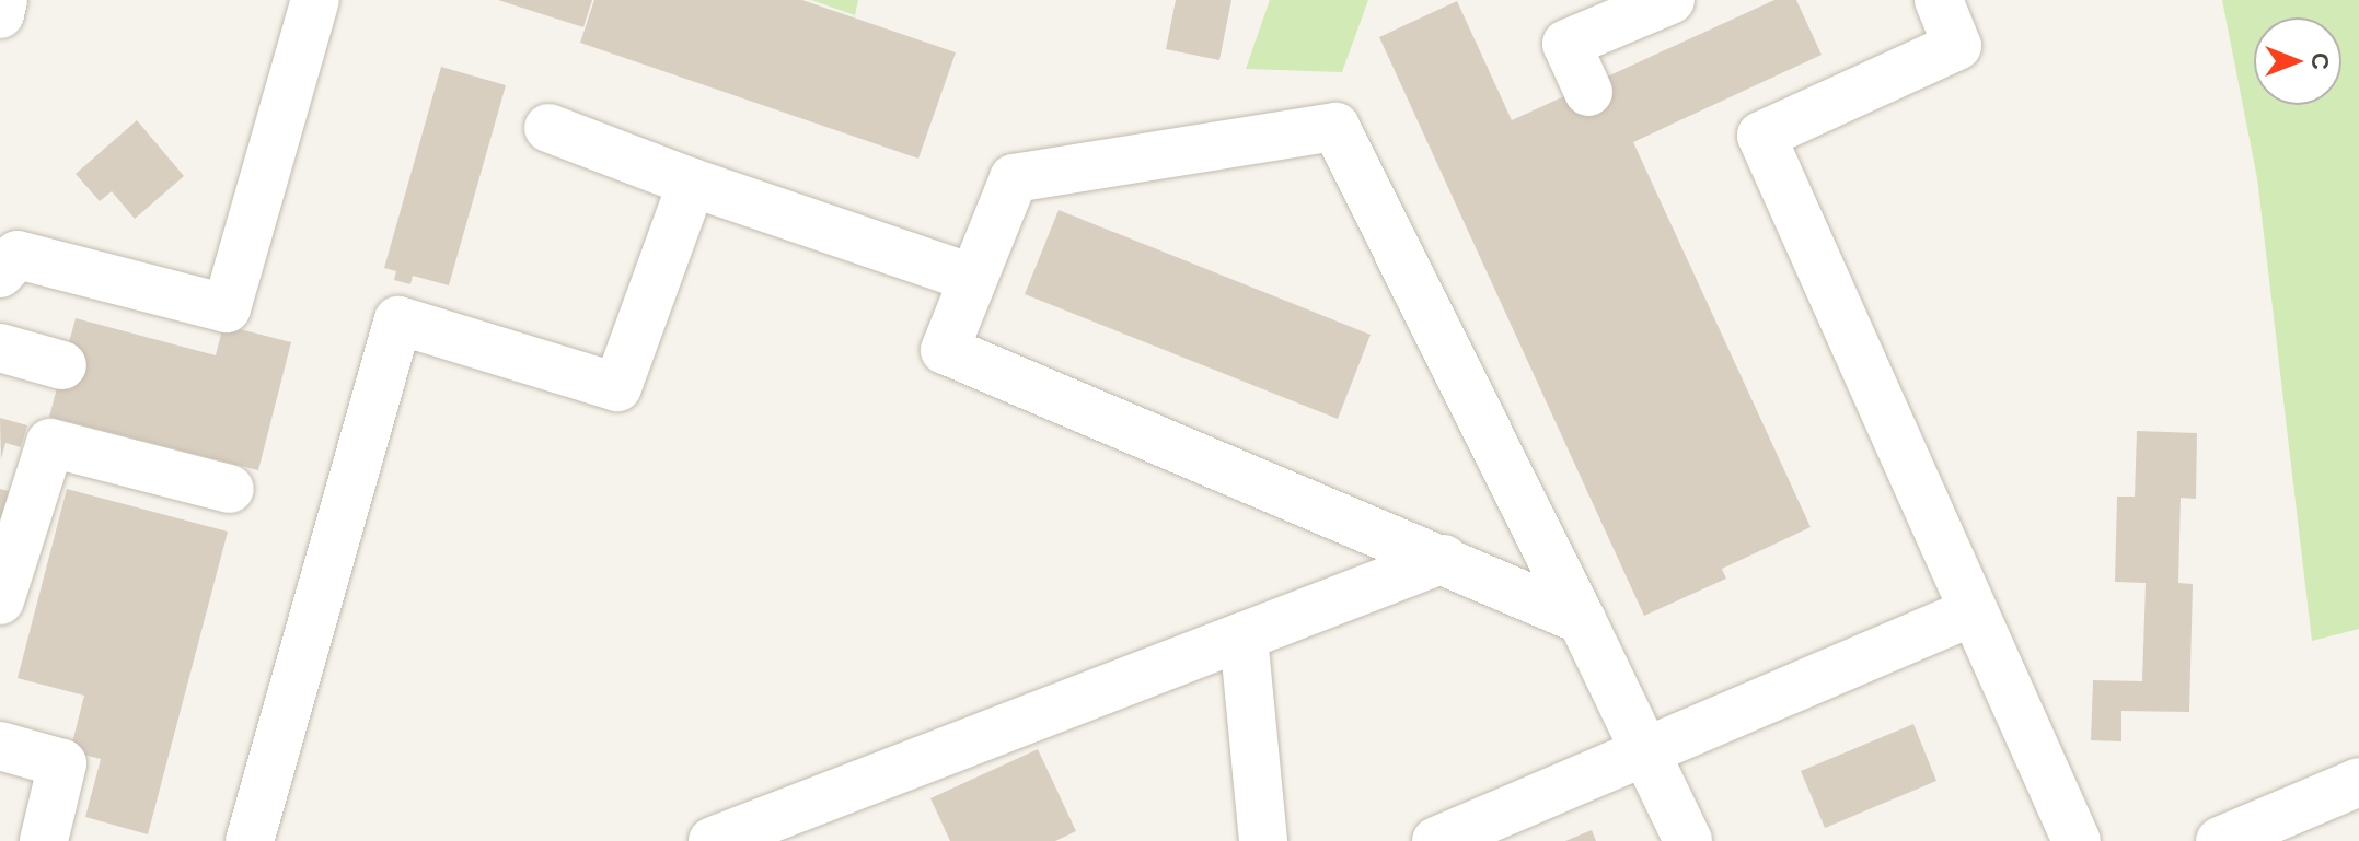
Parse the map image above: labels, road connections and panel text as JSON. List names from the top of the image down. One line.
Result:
{"north":"right"}
